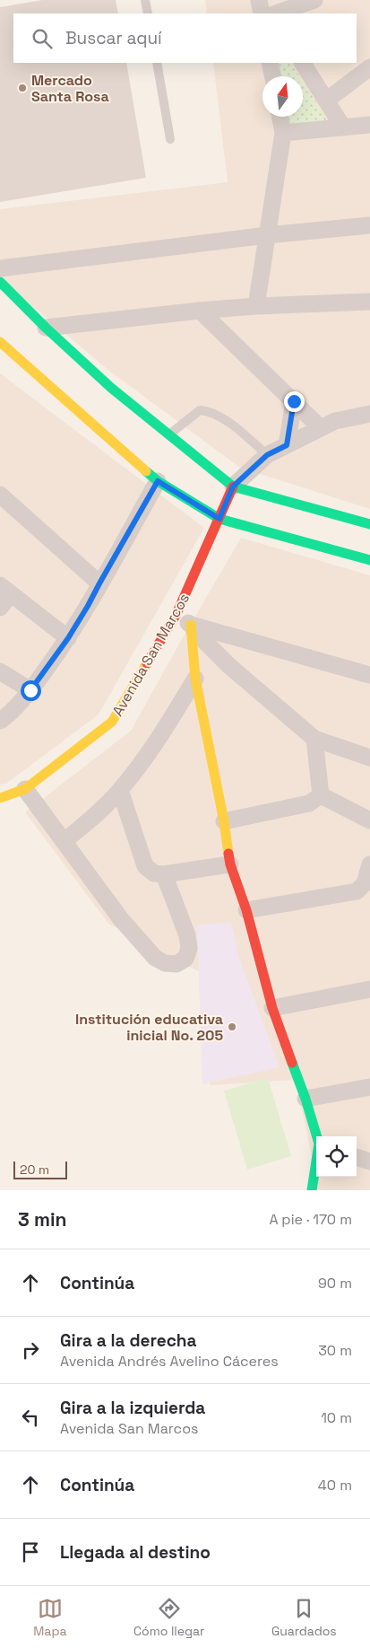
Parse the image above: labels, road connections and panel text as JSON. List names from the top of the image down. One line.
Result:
{"streets":{"street":["Avenida San Marcos"]},"places":["Mercado Santa Rosa","Institución educativa inicial No. 205"],"scale_bar":"20 m","north":"top","page":{"search":"Buscar aquí","scale":"20 m","heading":["3 min","A pie · 170 m"],"list":[["Continúa","90 m"],["Gira a la derecha","Avenida Andrés Avelino Cáceres","30 m"],["Gira a la izquierda","Avenida San Marcos","10 m"],["Continúa","40 m"],"Llegada al destino"],"nav":["Mapa","Cómo llegar","Guardados"]}}
